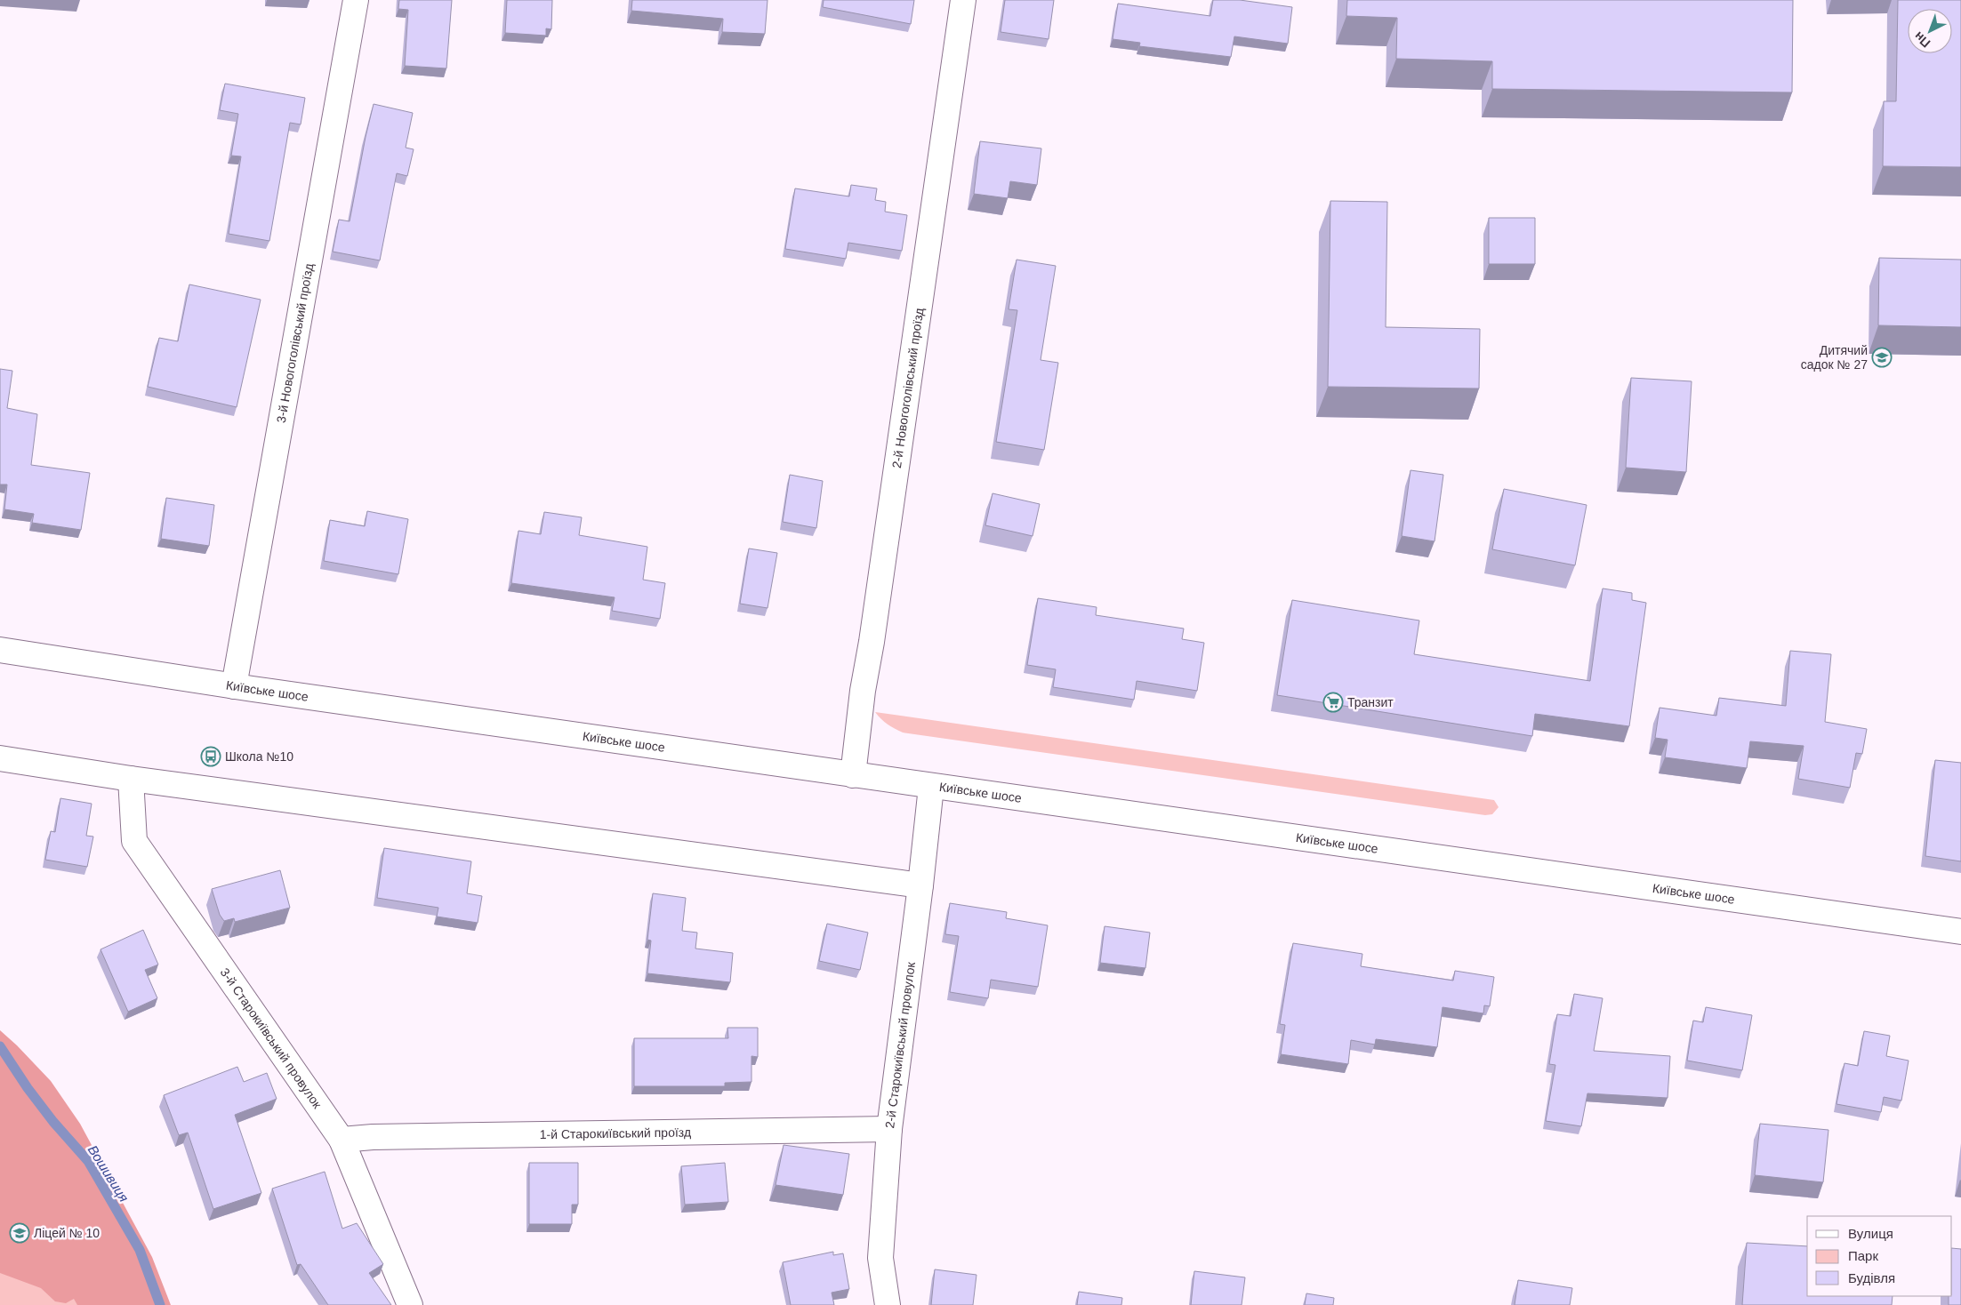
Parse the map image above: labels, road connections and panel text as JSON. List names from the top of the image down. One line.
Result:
{"streets":{"street":["3-й Новогоголівський проїзд","2-й Новогоголівський проїзд","Київське шосе","3-й Старокиївський провулок","2-й Старокиївський провулок","1-й Старокиївський проїзд"]},"crossings":[["3-й Новогоголівський проїзд","Київське шосе"],["2-й Новогоголівський проїзд","Київське шосе"],["Київське шосе","2-й Старокиївський провулок"],["3-й Старокиївський провулок","1-й Старокиївський проїзд"],["2-й Старокиївський провулок","1-й Старокиївський проїзд"]],"water":["Вошивиця"],"places":{"school or university":["Дитячий садок № 27","Ліцей № 10"],"supermarket":["Транзит"],"bus stop":["Школа №10"]},"legend":["Вулиця","Парк","Будівля"],"north":"bottom left"}
